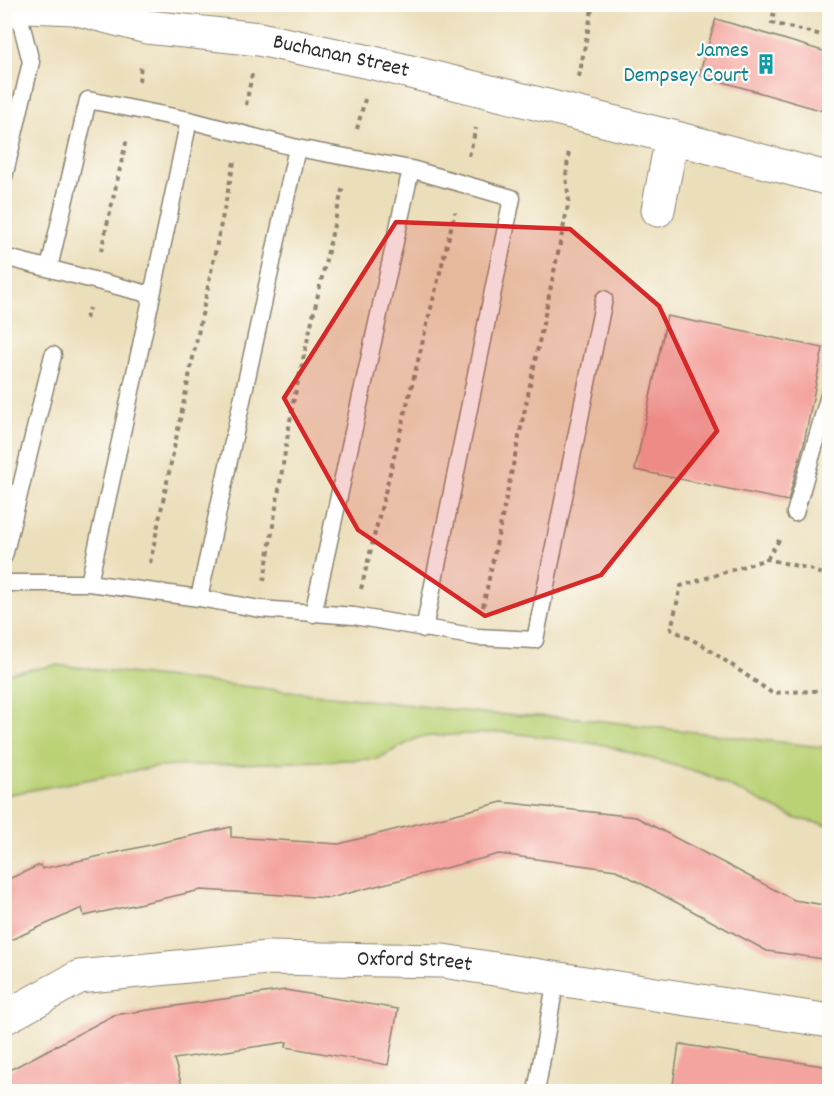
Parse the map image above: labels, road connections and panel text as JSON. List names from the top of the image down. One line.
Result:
{"streets":{"street":["Buchanan Street","Oxford Street"]},"places":{"building":["James Dempsey Court"]}}
